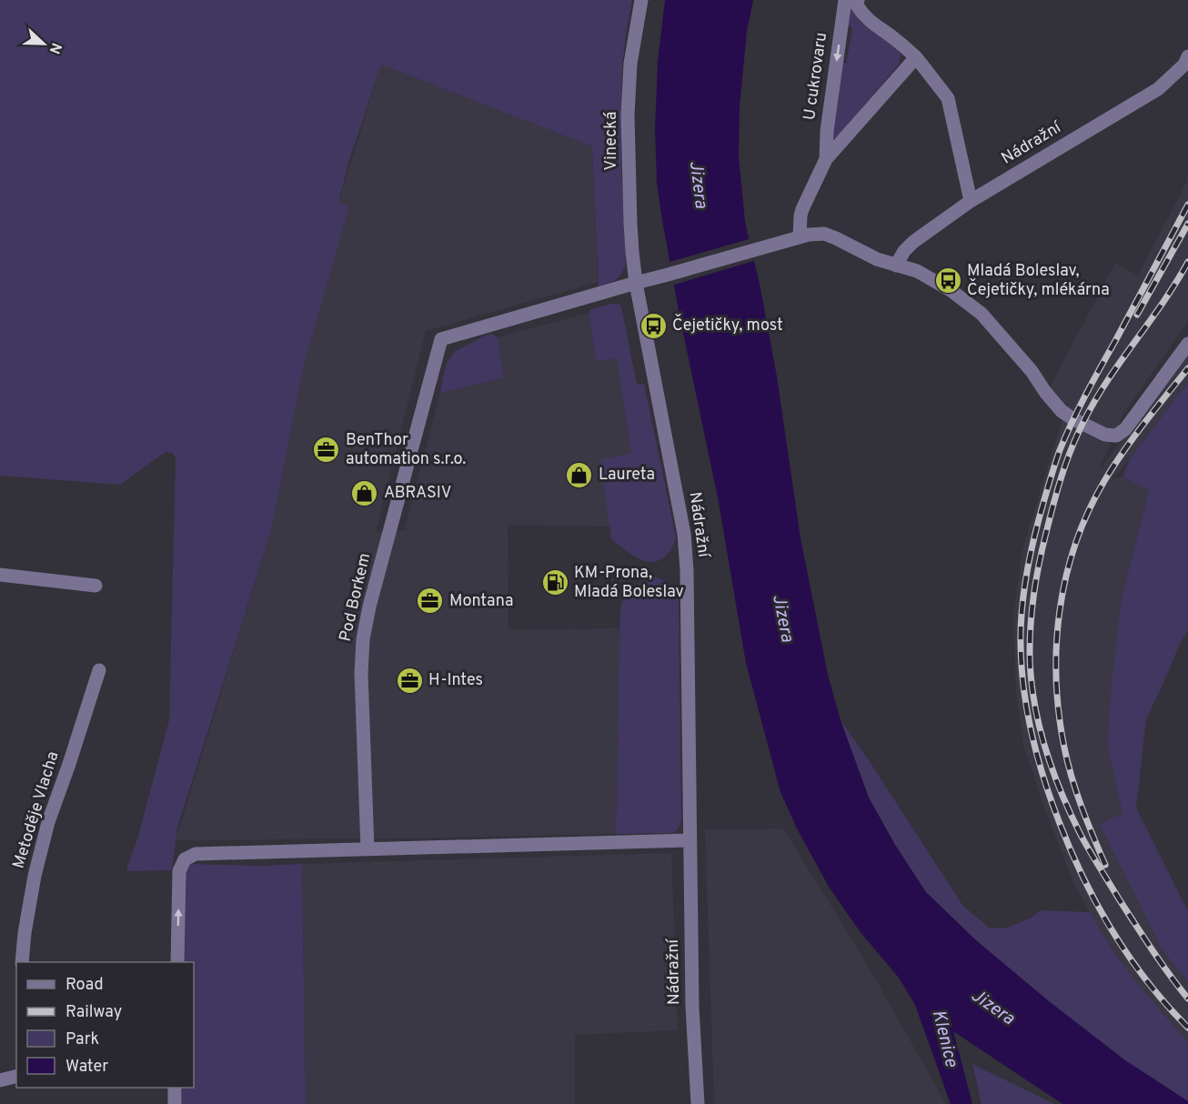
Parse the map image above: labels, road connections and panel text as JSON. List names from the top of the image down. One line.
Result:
{"streets":{"street":["U cukrovaru","Vinecká","Nádražní","Pod Borkem","Metoděje Vlacha"]},"crossings":[["Vinecká","Nádražní"],["Vinecká","Pod Borkem"],["Nádražní","Pod Borkem"]],"one_way":["U cukrovaru"],"water":["Jizera","Klenice"],"places":{"bus stop":["Mladá Boleslav, Čejetičky, mlékárna","Čejetičky, most"],"office":["BenThor automation s.r.o.","Montana","H-Intes"],"shop":["Laureta","ABRASIV"],"fuel station":["KM-Prona, Mladá Boleslav"]},"legend":["Road","Railway","Park","Water"],"north":"right"}
